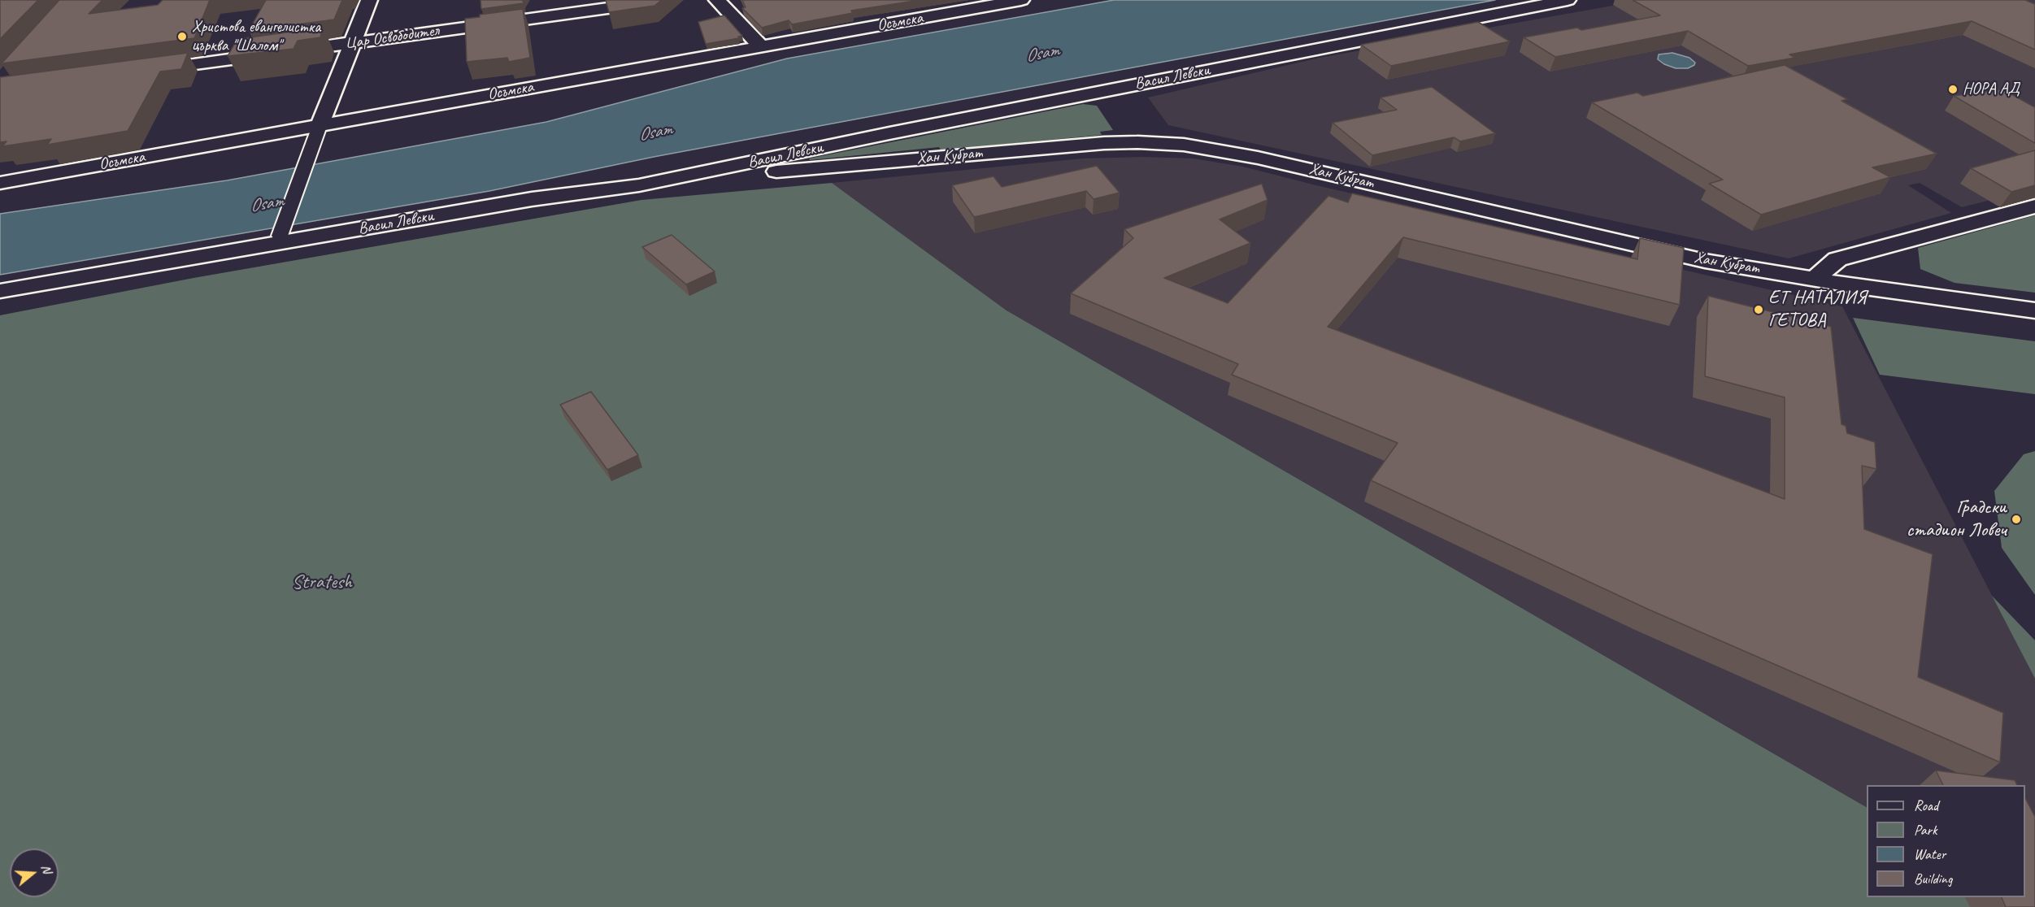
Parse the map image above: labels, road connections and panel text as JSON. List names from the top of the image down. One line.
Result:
{"streets":{"street":["Осъмска","Цар Освободител","Васил Левски","Хан Кубрат"]},"crossings":[["Васил Левски","Хан Кубрат"]],"water":["Osam"],"parks":["Stratesh"],"places":["Христова евангелистка църква \"Шалом\"","НОРА АД","ЕТ НАТАЛИЯ ГЕТОВА","Градски стадион Ловеч"],"legend":["Road","Park","Water","Building"],"north":"right"}
